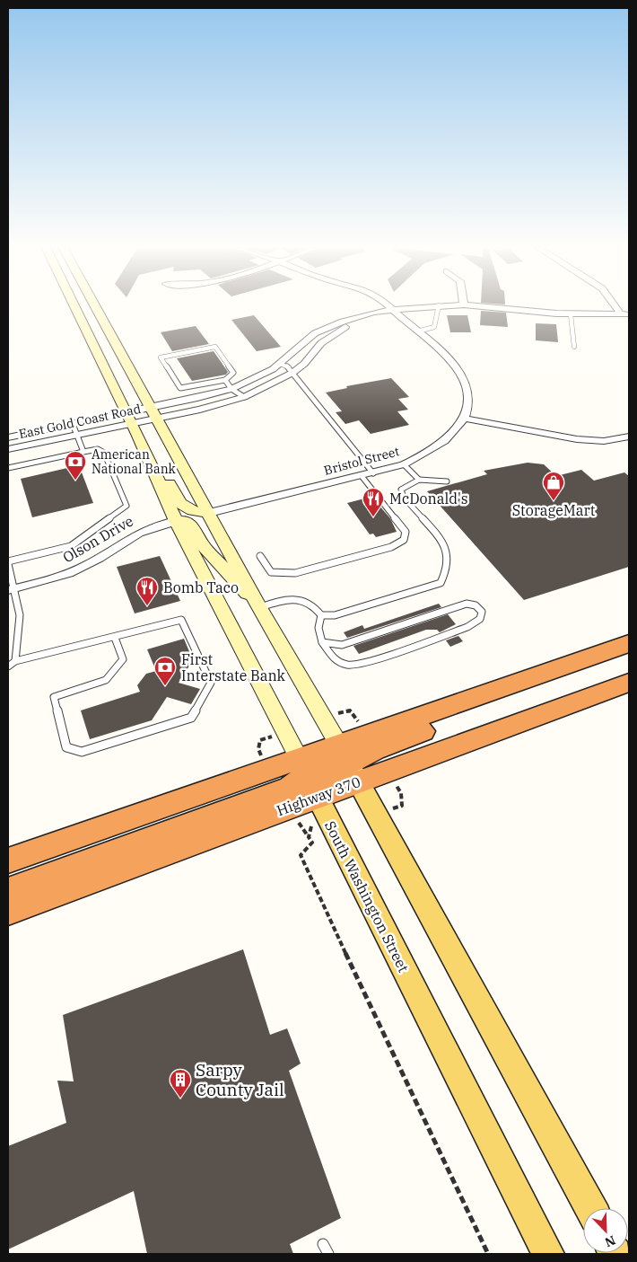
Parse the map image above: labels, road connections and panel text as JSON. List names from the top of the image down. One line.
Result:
{"streets":{"highway":["Highway 370"],"main road":["South Washington Street"],"street":["East Gold Coast Road","Bristol Street","Olson Drive"]},"crossings":[["East Gold Coast Road","South Washington Street"],["Olson Drive","South Washington Street"],["Highway 370","South Washington Street"]],"places":{"bank":["American National Bank","First Interstate Bank"],"shop":["StorageMart"],"restaurant":["McDonald's","Bomb Taco"],"building":["Sarpy County Jail"]},"north":"bottom right"}
